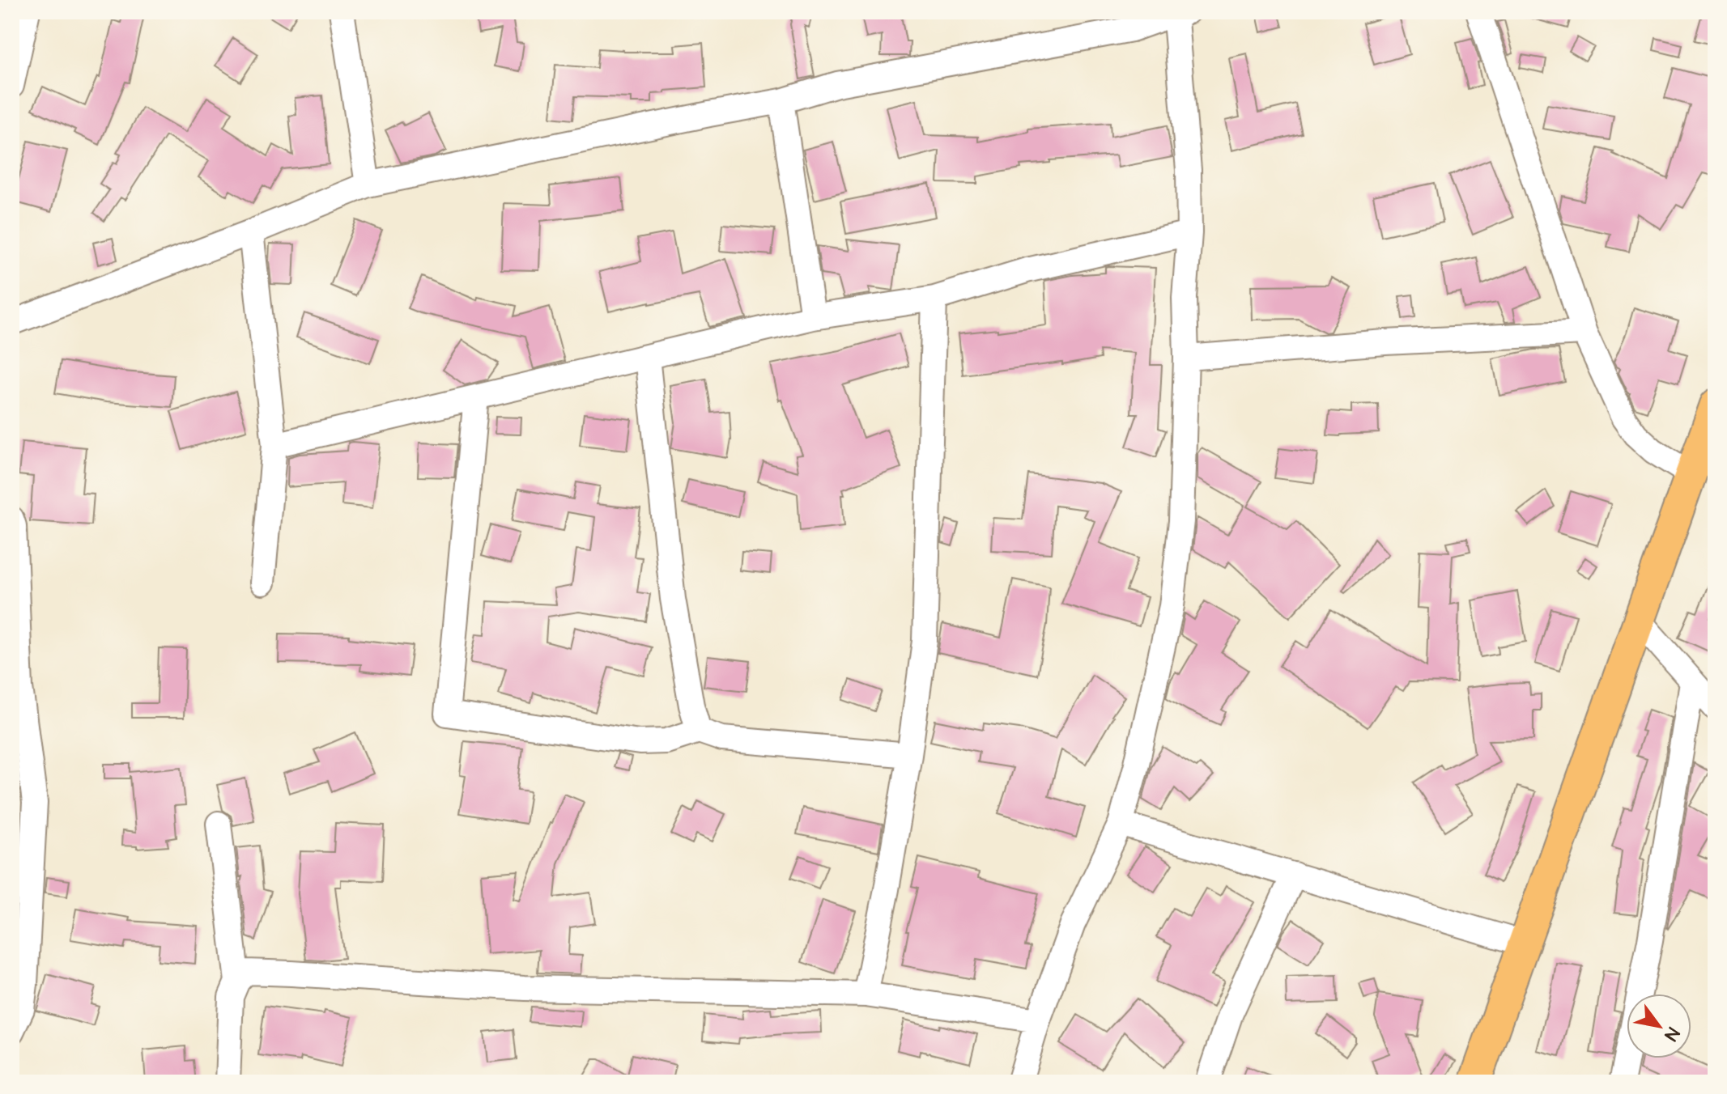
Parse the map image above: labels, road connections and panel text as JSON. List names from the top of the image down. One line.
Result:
{"north":"bottom right"}
